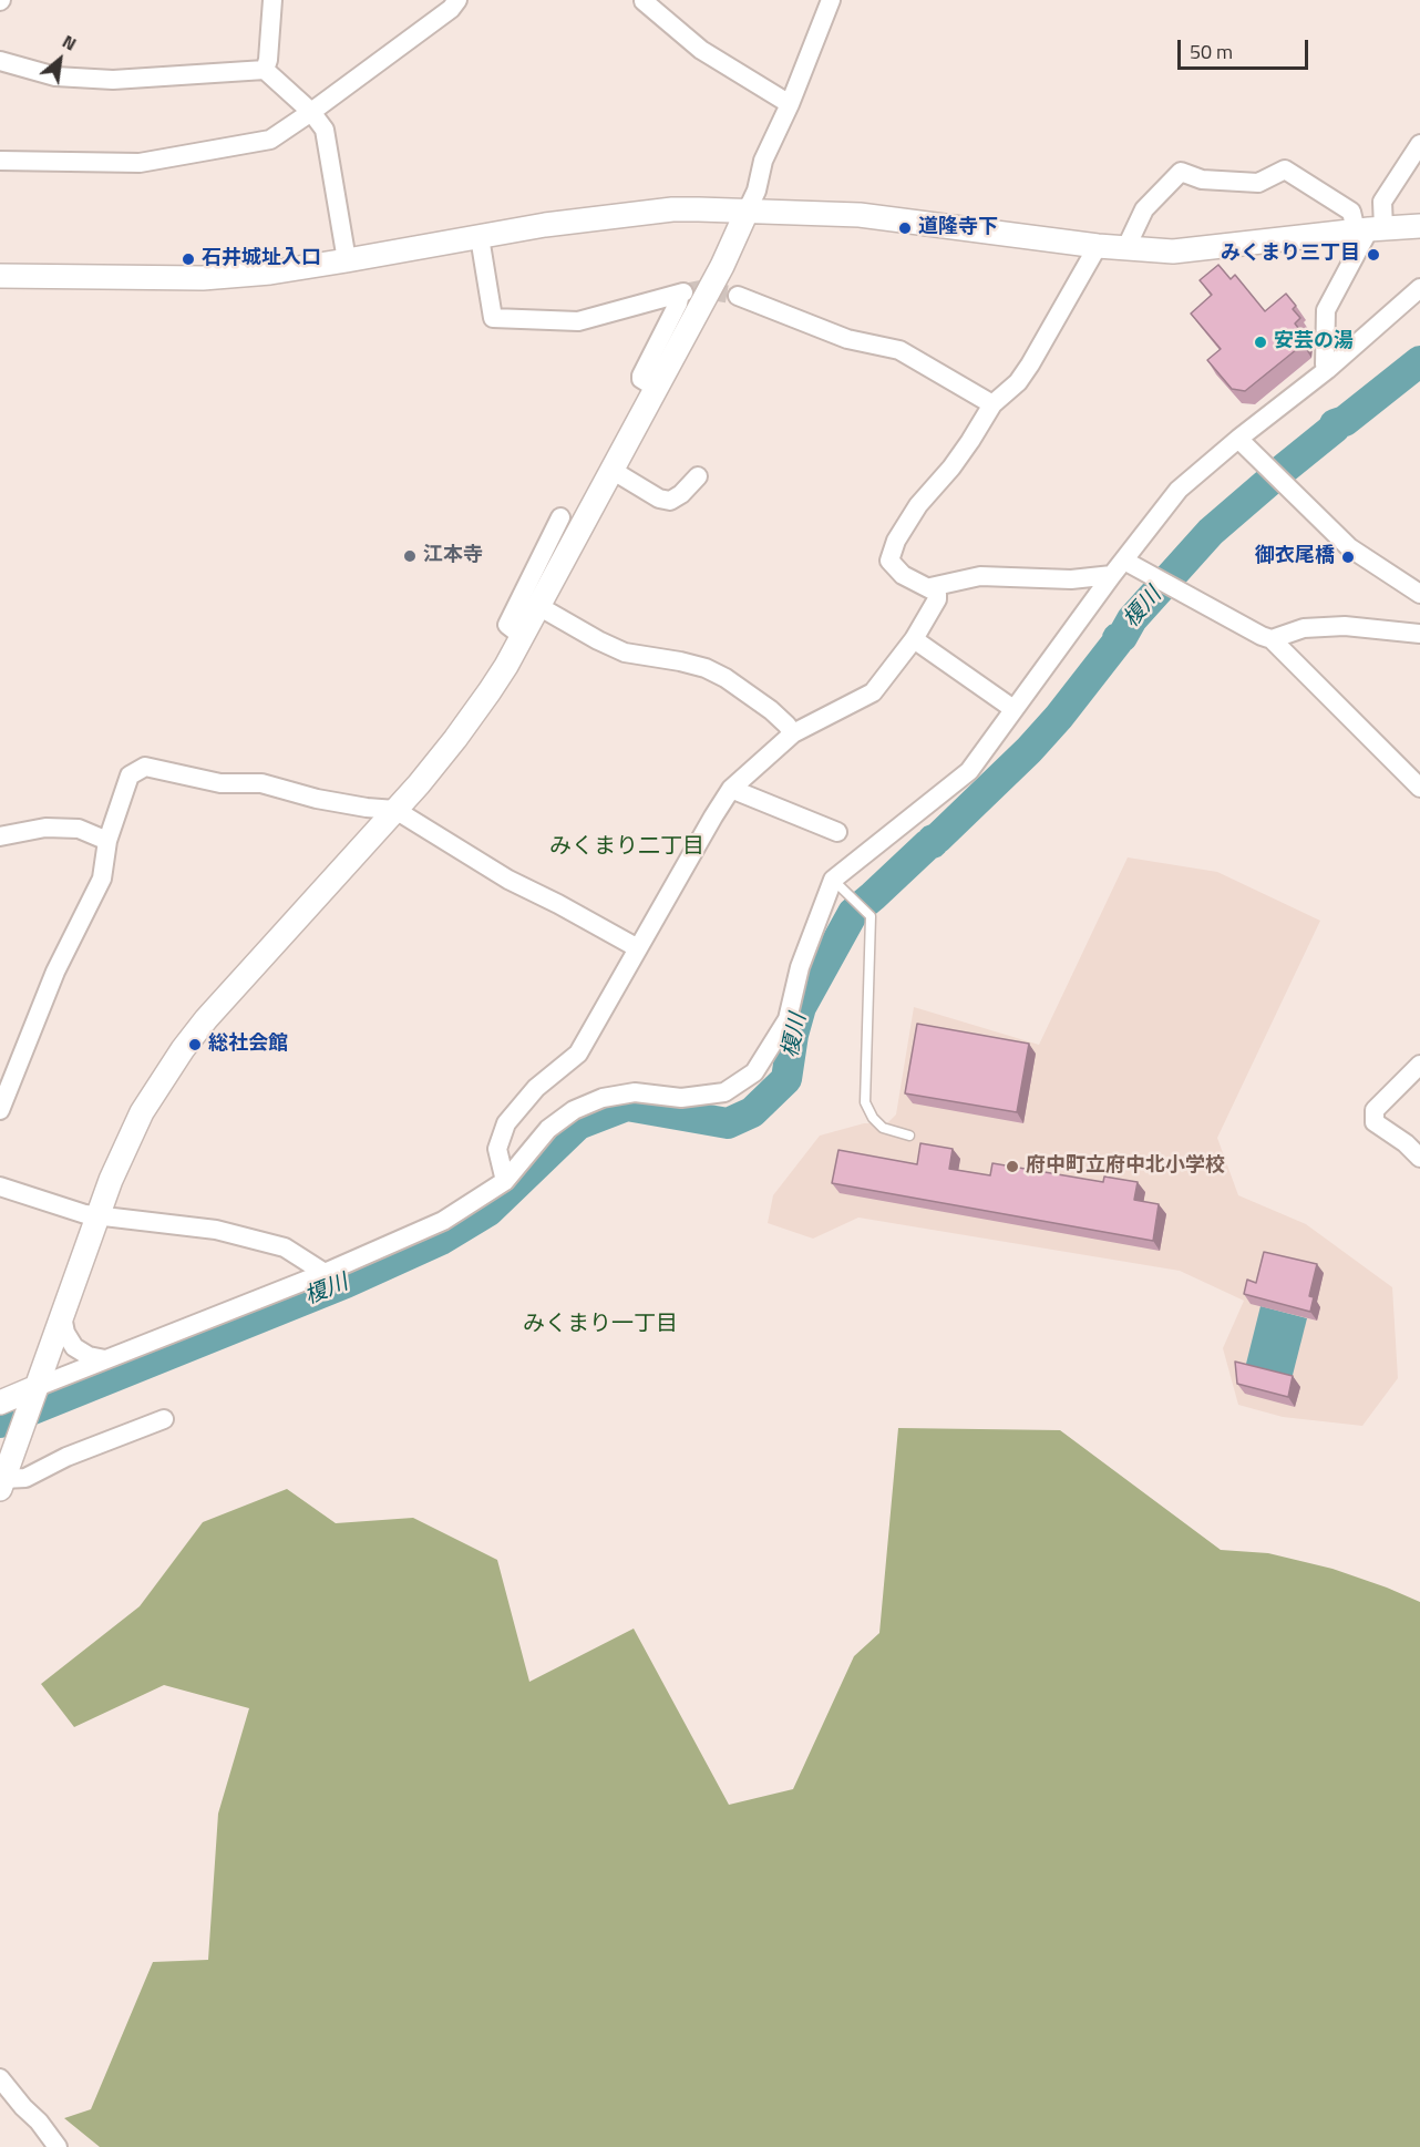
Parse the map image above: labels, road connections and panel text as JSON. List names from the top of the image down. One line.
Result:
{"districts":["みくまり二丁目","みくまり一丁目"],"water":["榎川"],"places":["道隆寺下","みくまり三丁目","石井城址入口","安芸の湯","江本寺","御衣尾橋","総社会館","府中町立府中北小学校"],"scale_bar":"50 m","north":"top right"}
